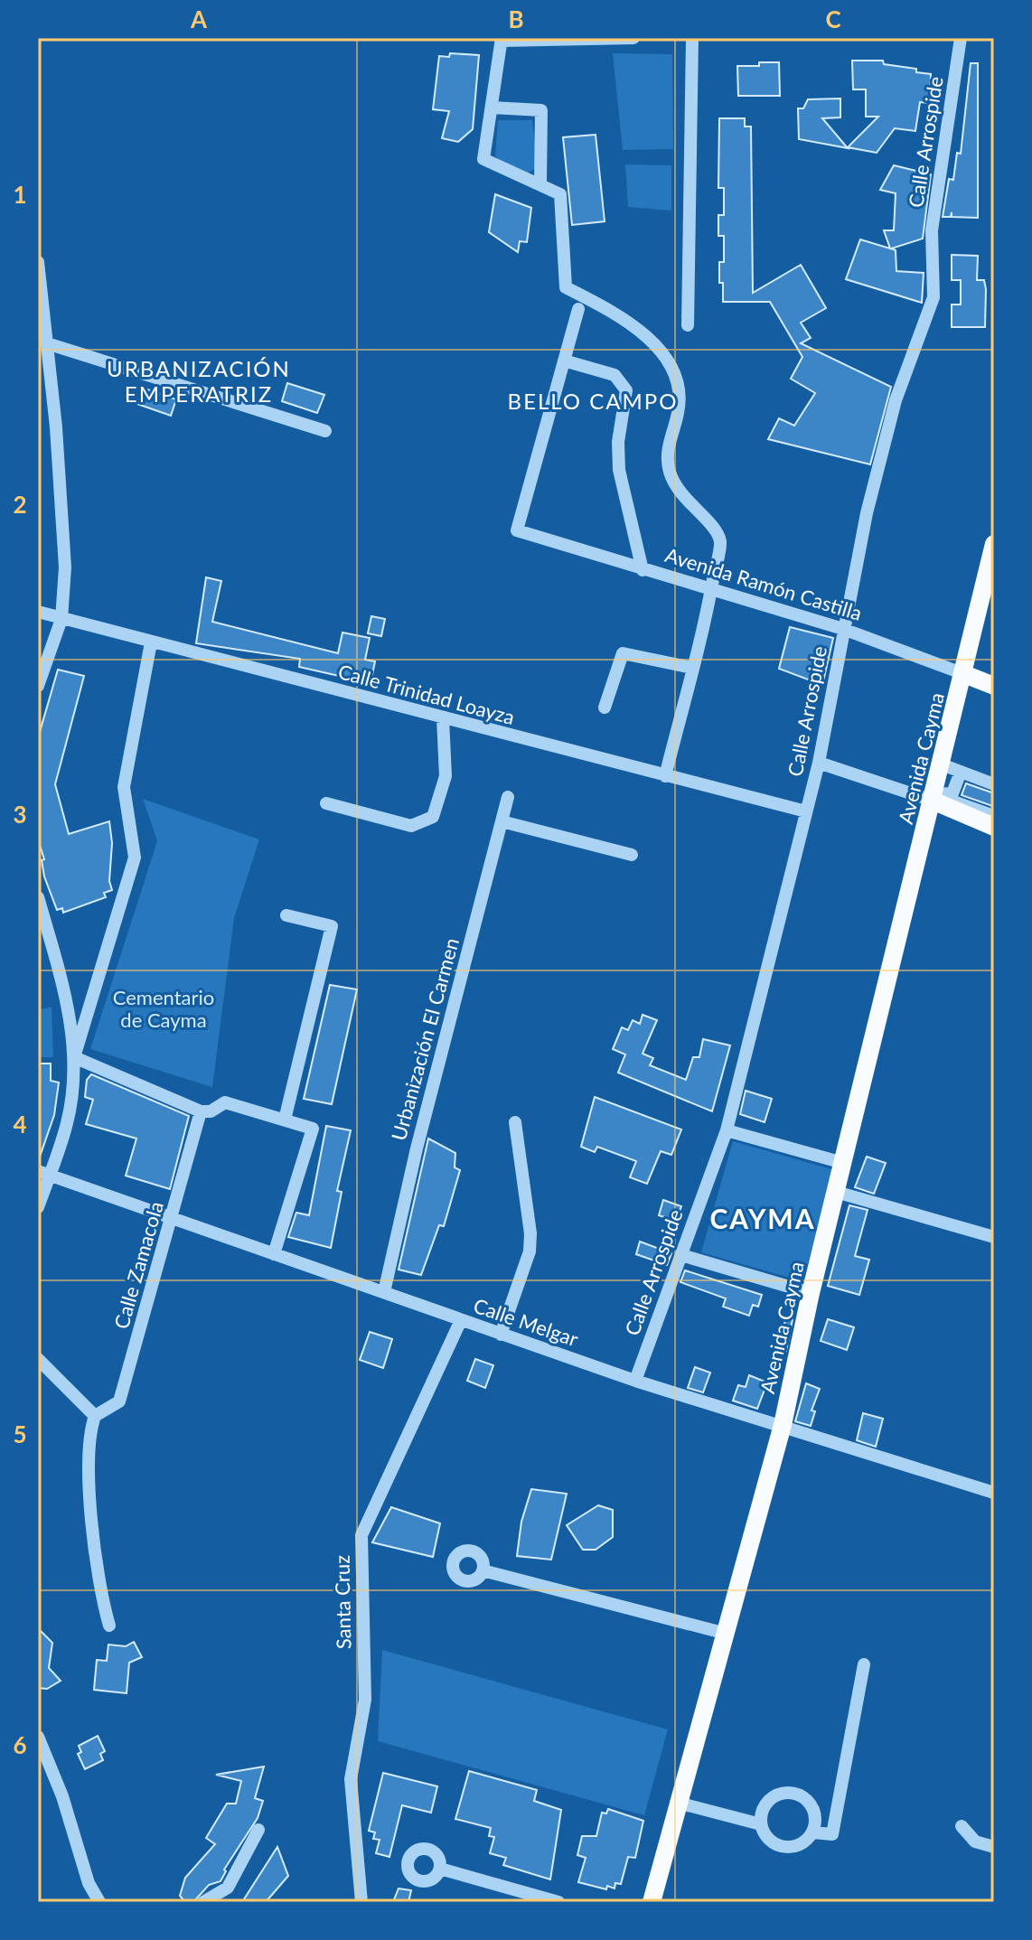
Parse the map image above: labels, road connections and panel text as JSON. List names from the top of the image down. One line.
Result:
{"streets":{"main road":["Avenida Ramón Castilla","Avenida Cayma"],"street":["Calle Arrospide","Calle Trinidad Loayza","Urbanización El Carmen","Calle Zamacola","Calle Melgar","Santa Cruz"]},"crossings":[["Calle Arrospide","Avenida Ramón Castilla"],["Calle Arrospide","Calle Trinidad Loayza"],["Calle Arrospide","Calle Melgar"],["Avenida Ramón Castilla","Avenida Cayma"],["Avenida Cayma","Calle Melgar"],["Urbanización El Carmen","Calle Melgar"],["Calle Zamacola","Calle Melgar"],["Calle Melgar","Santa Cruz"]],"districts":["URBANIZACIÓN EMPERATRIZ","BELLO CAMPO","CAYMA"],"parks":["Cementario de Cayma"],"grid":{"columns":["A","B","C"],"rows":["1","2","3","4","5","6"]}}
